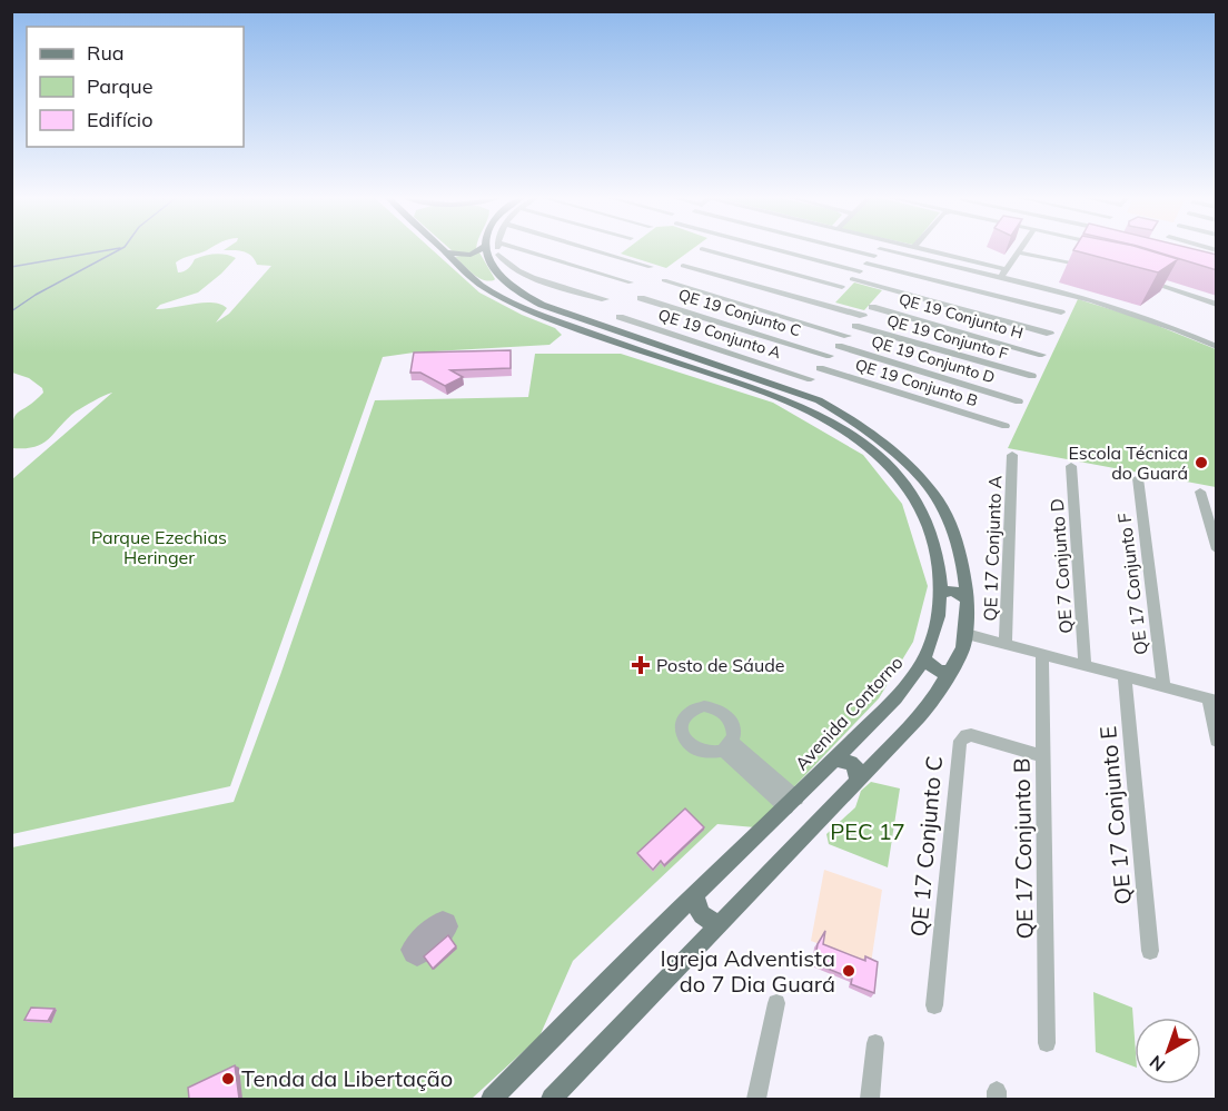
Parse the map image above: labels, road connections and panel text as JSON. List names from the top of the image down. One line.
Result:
{"streets":{"main road":["Avenida Contorno"],"street":["QE 19 Conjunto C","QE 19 Conjunto H","QE 19 Conjunto A","QE 19 Conjunto F","QE 19 Conjunto D","QE 19 Conjunto B","QE 17 Conjunto A","QE 7 Conjunto D","QE 17 Conjunto F","QE 17 Conjunto E","QE 17 Conjunto C","QE 17 Conjunto B"]},"crossings":[["QE 17 Conjunto C","QE 17 Conjunto B"]],"parks":["Parque Ezechias Heringer","PEC 17"],"places":{"other":["Escola Técnica do Guará","Igreja Adventista do 7 Dia Guará","Tenda da Libertação"],"health":["Posto de Sáude"]},"legend":["Rua","Parque","Edifício"],"north":"bottom left"}
